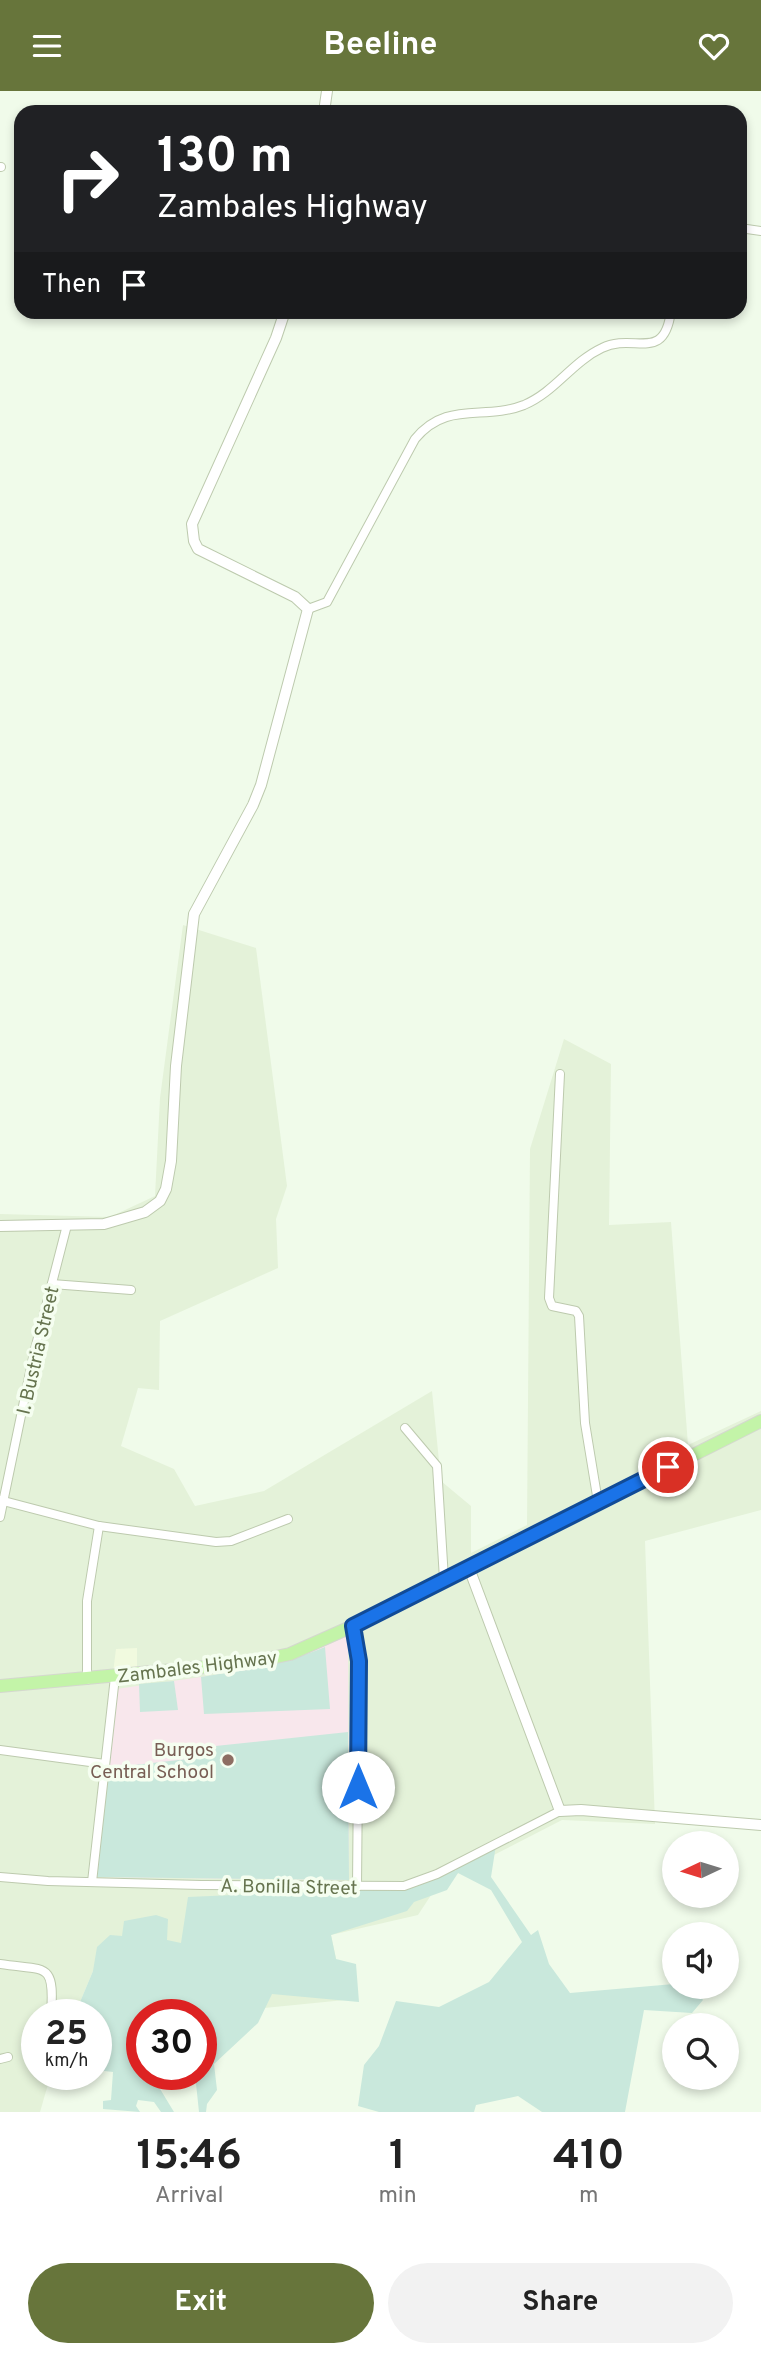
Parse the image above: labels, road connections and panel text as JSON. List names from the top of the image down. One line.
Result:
{"streets":{"main road":["Zambales Highway"],"street":["I. Bustria Street","A. Bonilla Street"]},"places":["Burgos Central School"],"north":"left","page":{"header":"Beeline","turn":["130 m","Zambales Highway"],"then":"Then","speed":"25 km/h","limit":"30","eta":["15:46","Arrival","1","min","410","m"],"buttons":["Exit","Share"]}}
